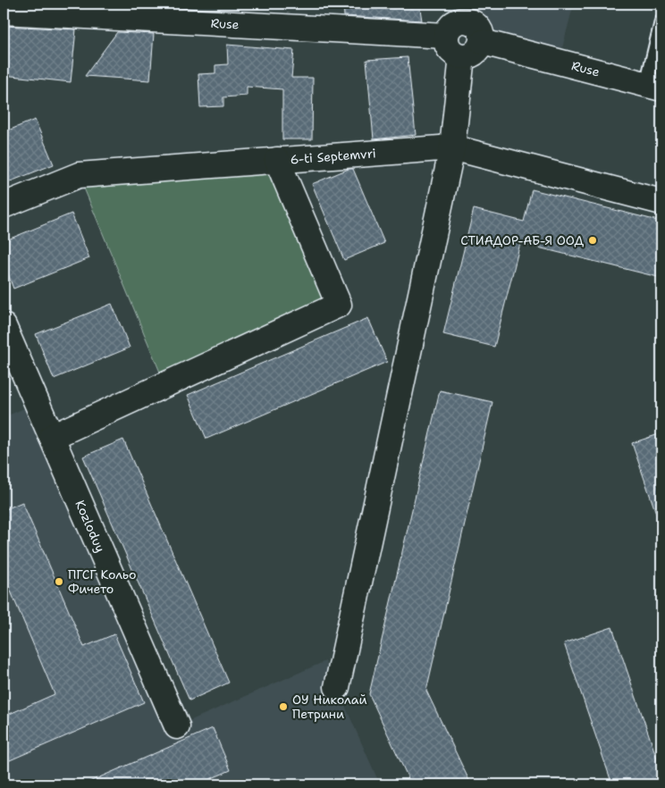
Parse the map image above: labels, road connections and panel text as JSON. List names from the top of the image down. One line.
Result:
{"streets":{"street":["Ruse","6-ti Septemvri","Kozloduy"]},"places":["СТИАДОР-АБ-Я ООД","ПГСГ Кольо Фичето","ОУ Николай Петрини"]}
